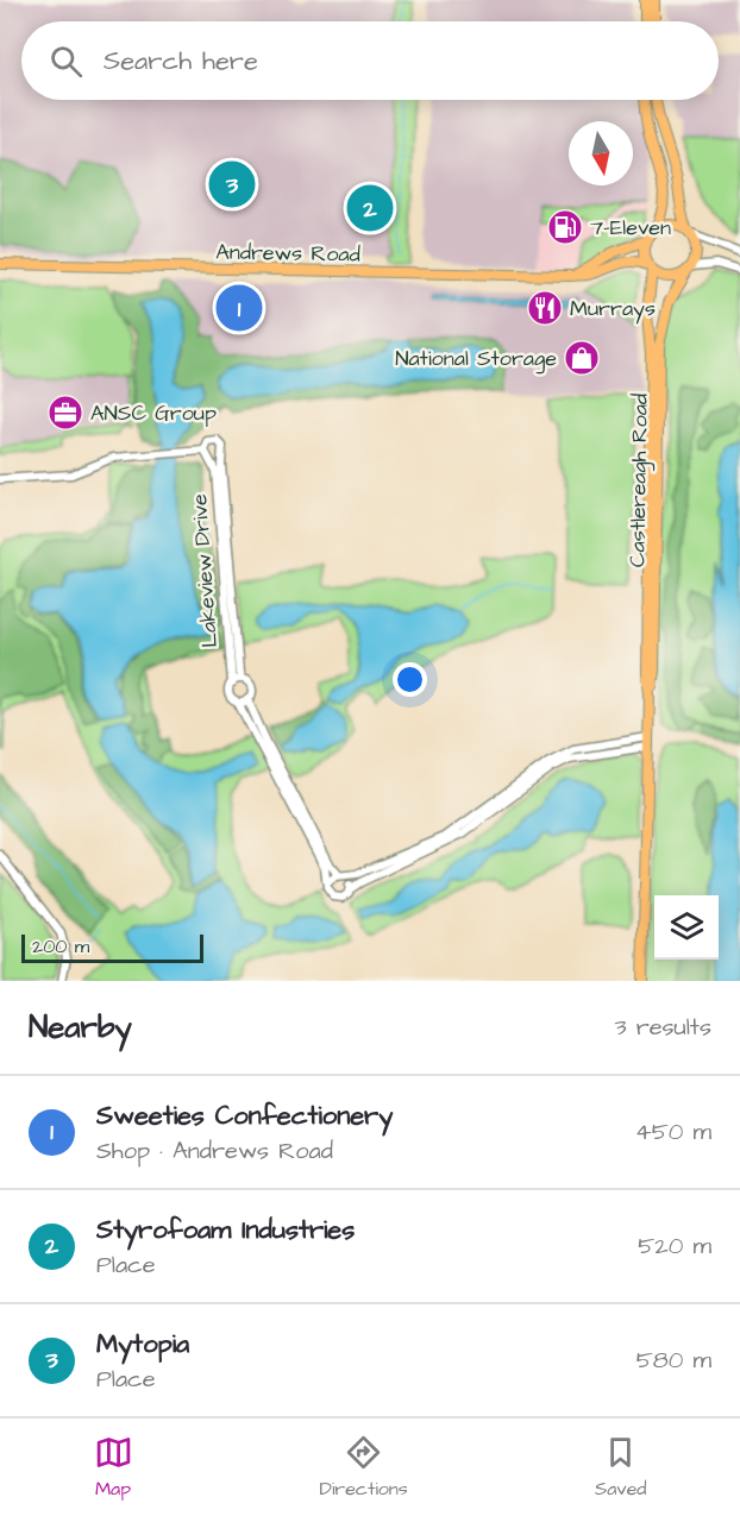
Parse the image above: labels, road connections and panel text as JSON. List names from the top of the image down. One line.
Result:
{"streets":{"main road":["Andrews Road","Castlereagh Road"],"street":["Lakeview Drive"]},"crossings":[["Andrews Road","Castlereagh Road"]],"places":{"fuel station":["7-Eleven"],"restaurant":["Murrays"],"shop":["National Storage"],"office":["ANSC Group"]},"scale_bar":"200 m","north":"bottom","page":{"search":"Search here","pins":["3","2","1"],"scale":"200 m","heading":["Nearby","3 results"],"list":[{"mark":"1","name":"Sweeties Confectionery","note":"Shop · Andrews Road","value":"450 m"},{"mark":"2","name":"Styrofoam Industries","note":"Place","value":"520 m"},{"mark":"3","name":"Mytopia","note":"Place","value":"580 m"}],"nav":["Map","Directions","Saved"]}}
